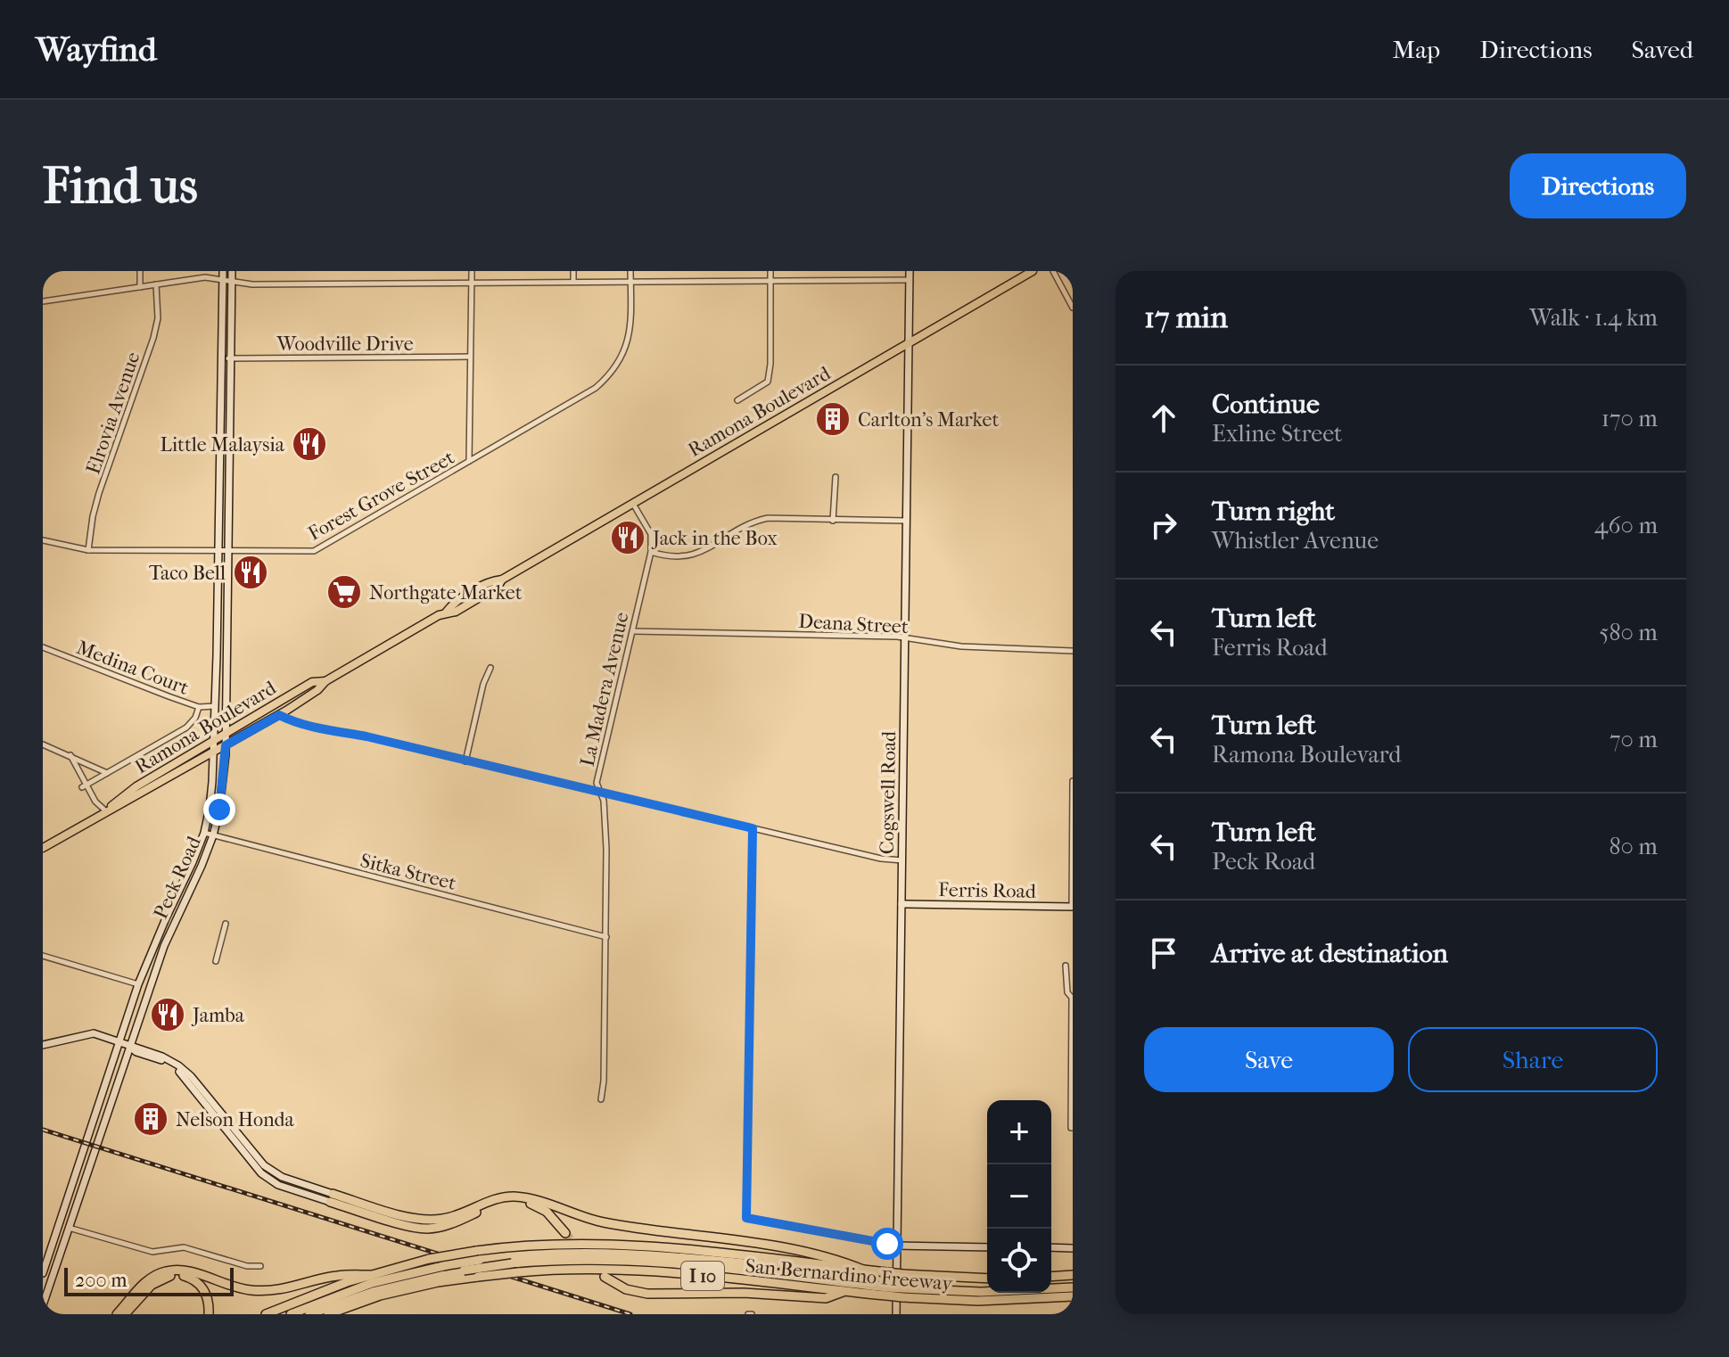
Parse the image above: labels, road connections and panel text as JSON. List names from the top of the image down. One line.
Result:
{"streets":{"highway":["San Bernardino Freeway","I 10"],"main road":["Ramona Boulevard","Cogswell Road","Peck Road","Ferris Road"],"street":["Woodville Drive","Elrovia Avenue","Forest Grove Street","Deana Street","Medina Court","La Madera Avenue","Sitka Street"]},"crossings":[["Woodville Drive","Peck Road"],["Ramona Boulevard","La Madera Avenue"],["Ramona Boulevard","Cogswell Road"],["Ramona Boulevard","Peck Road"],["Elrovia Avenue","Forest Grove Street"],["Forest Grove Street","Peck Road"],["Deana Street","La Madera Avenue"],["Deana Street","Cogswell Road"],["Medina Court","Peck Road"],["La Madera Avenue","Sitka Street"],["Cogswell Road","Ferris Road"],["Sitka Street","Peck Road"]],"places":{"building":["Carlton's Market","Nelson Honda"],"restaurant":["Little Malaysia","Jack in the Box","Taco Bell","Jamba"],"supermarket":["Northgate Market"]},"scale_bar":"200 m","page":{"header":"Wayfind","nav":["Map","Directions","Saved"],"buttons":["Directions",["Save","Share"]],"title":"Find us","heading":["17 min","Walk · 1.4 km"],"list":[["Continue","Exline Street","170 m"],["Turn right","Whistler Avenue","460 m"],["Turn left","Ferris Road","580 m"],["Turn left","Ramona Boulevard","70 m"],["Turn left","Peck Road","80 m"],"Arrive at destination"],"map_buttons":["+","−"],"scale":"200 m"}}
